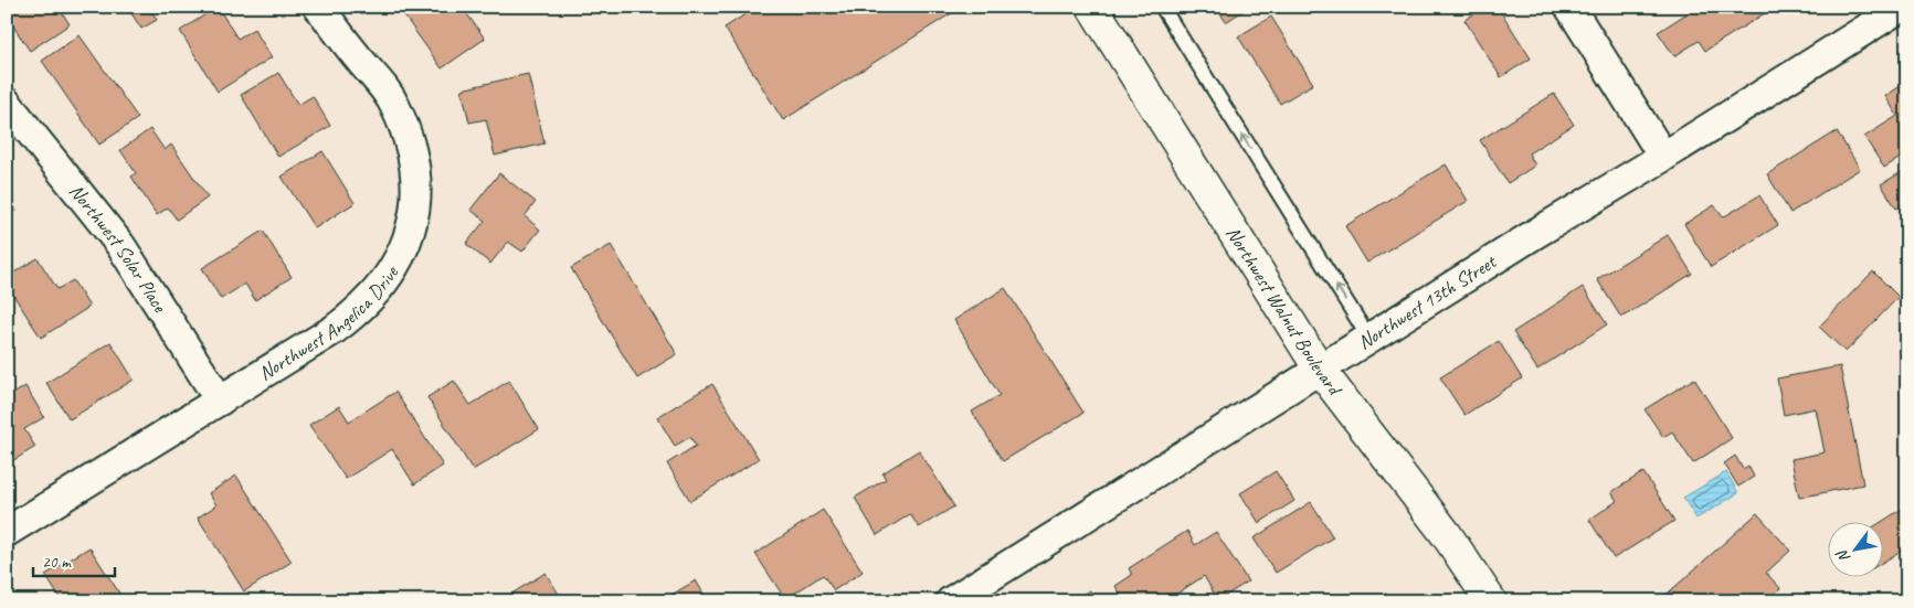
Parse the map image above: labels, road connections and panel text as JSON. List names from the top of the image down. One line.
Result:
{"streets":{"main road":["Northwest Walnut Boulevard"],"street":["Northwest Solar Place","Northwest 13th Street","Northwest Angelica Drive"]},"crossings":[["Northwest Solar Place","Northwest Angelica Drive"],["Northwest 13th Street","Northwest Walnut Boulevard"]],"scale_bar":"20 m","north":"bottom left"}
